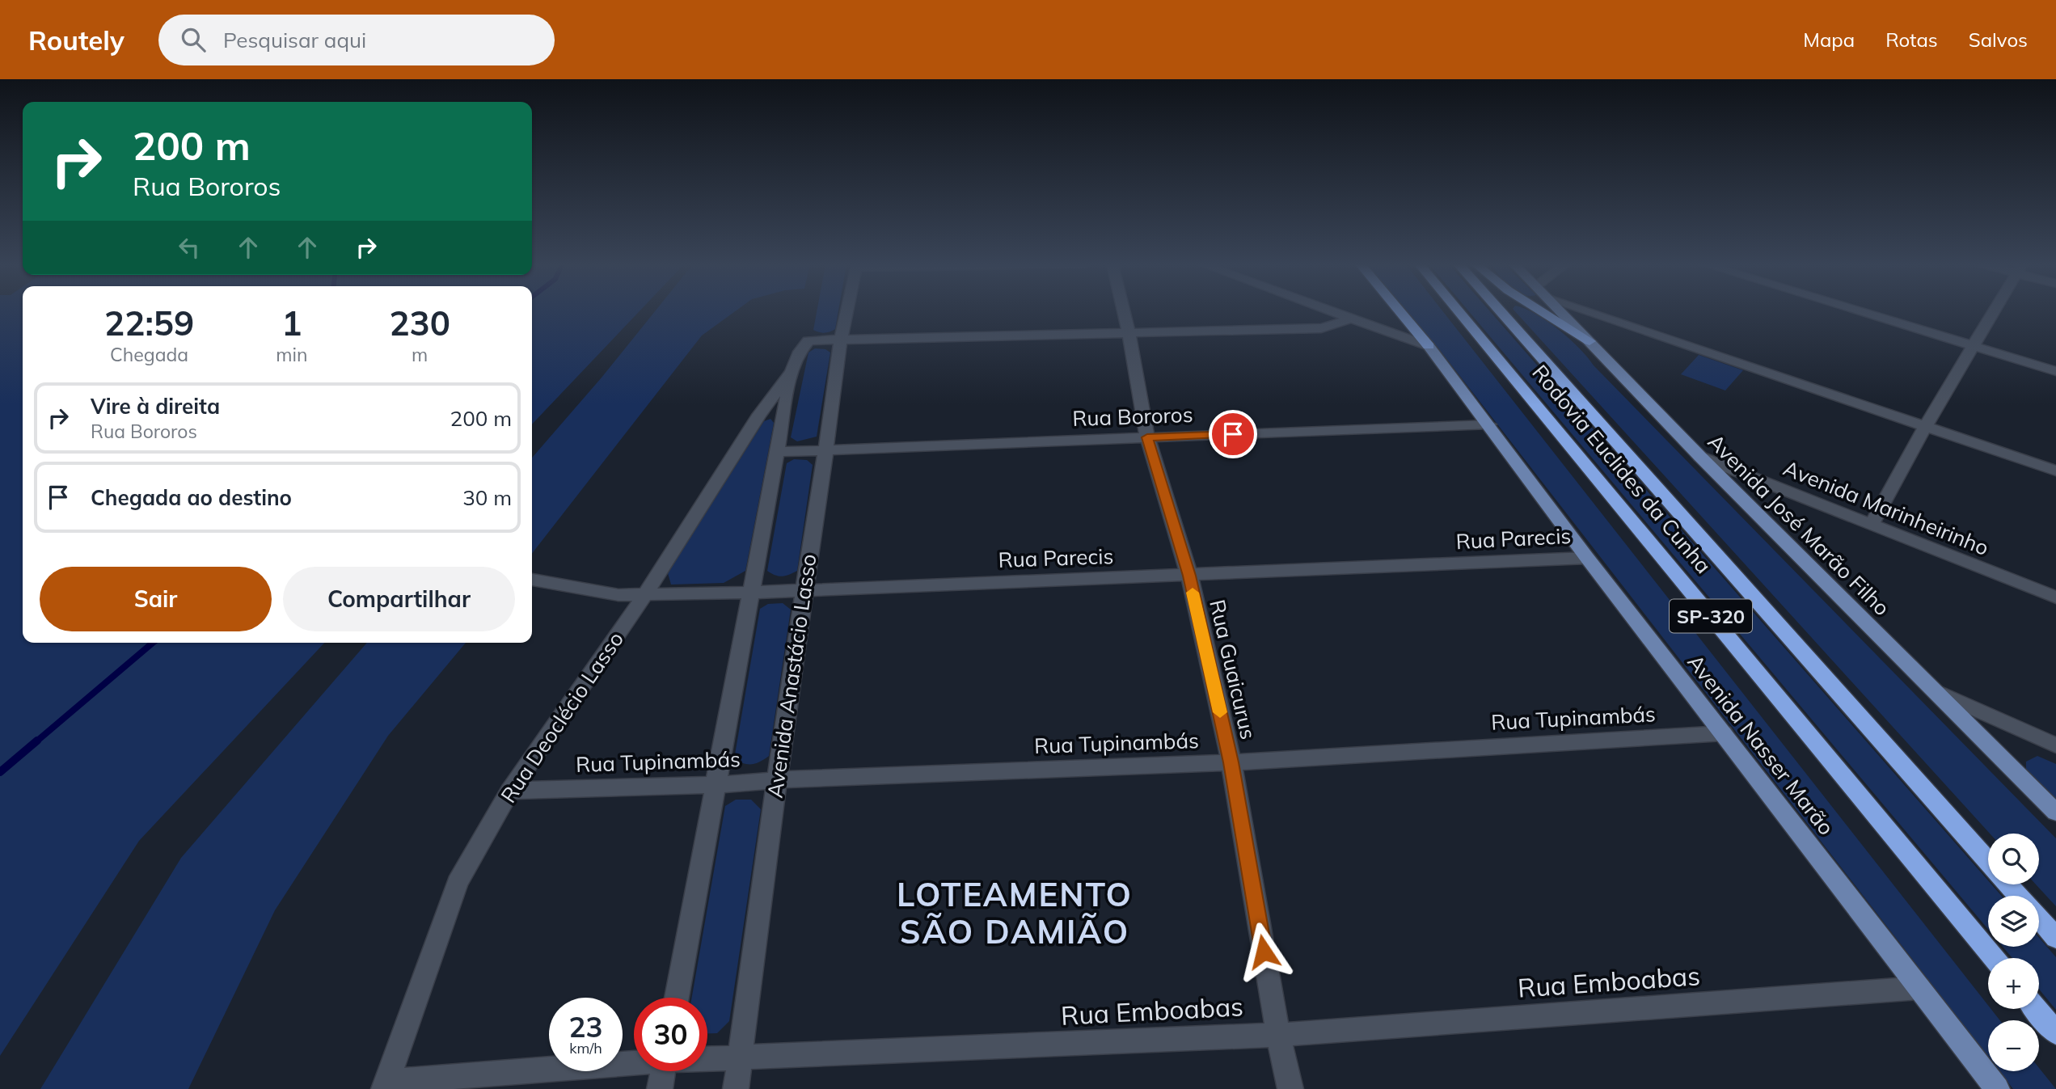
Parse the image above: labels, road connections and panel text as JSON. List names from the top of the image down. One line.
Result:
{"streets":{"highway":["Rodovia Euclides da Cunha","SP-320"],"main road":["Avenida José Marão Filho","Avenida Nasser Marão"],"street":["Rua Bororos","Avenida Marinheirinho","Rua Parecis","Rua Guaicurus","Avenida Anastácio Lasso","Rua Deoclécio Lasso","Rua Tupinambás","Rua Emboabas"]},"crossings":[["Rua Bororos","Rua Guaicurus"],["Rua Bororos","Avenida Anastácio Lasso"],["Rua Bororos","Avenida Nasser Marão"],["Avenida Marinheirinho","Avenida José Marão Filho"],["Rua Parecis","Rua Guaicurus"],["Rua Parecis","Avenida Anastácio Lasso"],["Rua Parecis","Rua Deoclécio Lasso"],["Rua Parecis","Avenida Nasser Marão"],["Rua Guaicurus","Rua Tupinambás"],["Rua Guaicurus","Rua Emboabas"],["Avenida Anastácio Lasso","Rua Tupinambás"],["Avenida Anastácio Lasso","Rua Emboabas"],["Rua Deoclécio Lasso","Rua Tupinambás"],["Rua Deoclécio Lasso","Rua Emboabas"],["Rua Tupinambás","Avenida Nasser Marão"],["Avenida Nasser Marão","Rua Emboabas"]],"districts":["LOTEAMENTO SÃO DAMIÃO"],"page":{"header":"Routely","search":"Pesquisar aqui","nav":["Mapa","Rotas","Salvos"],"turn":["200 m","Rua Bororos"],"eta":["22:59","Chegada","1","min","230","m"],"list":[{"name":"Vire à direita","note":"Rua Bororos","value":"200 m"},{"name":"Chegada ao destino","value":"30 m"}],"buttons":["Sair","Compartilhar"],"map_buttons":["+","−"],"speed":"23 km/h","limit":"30"}}
